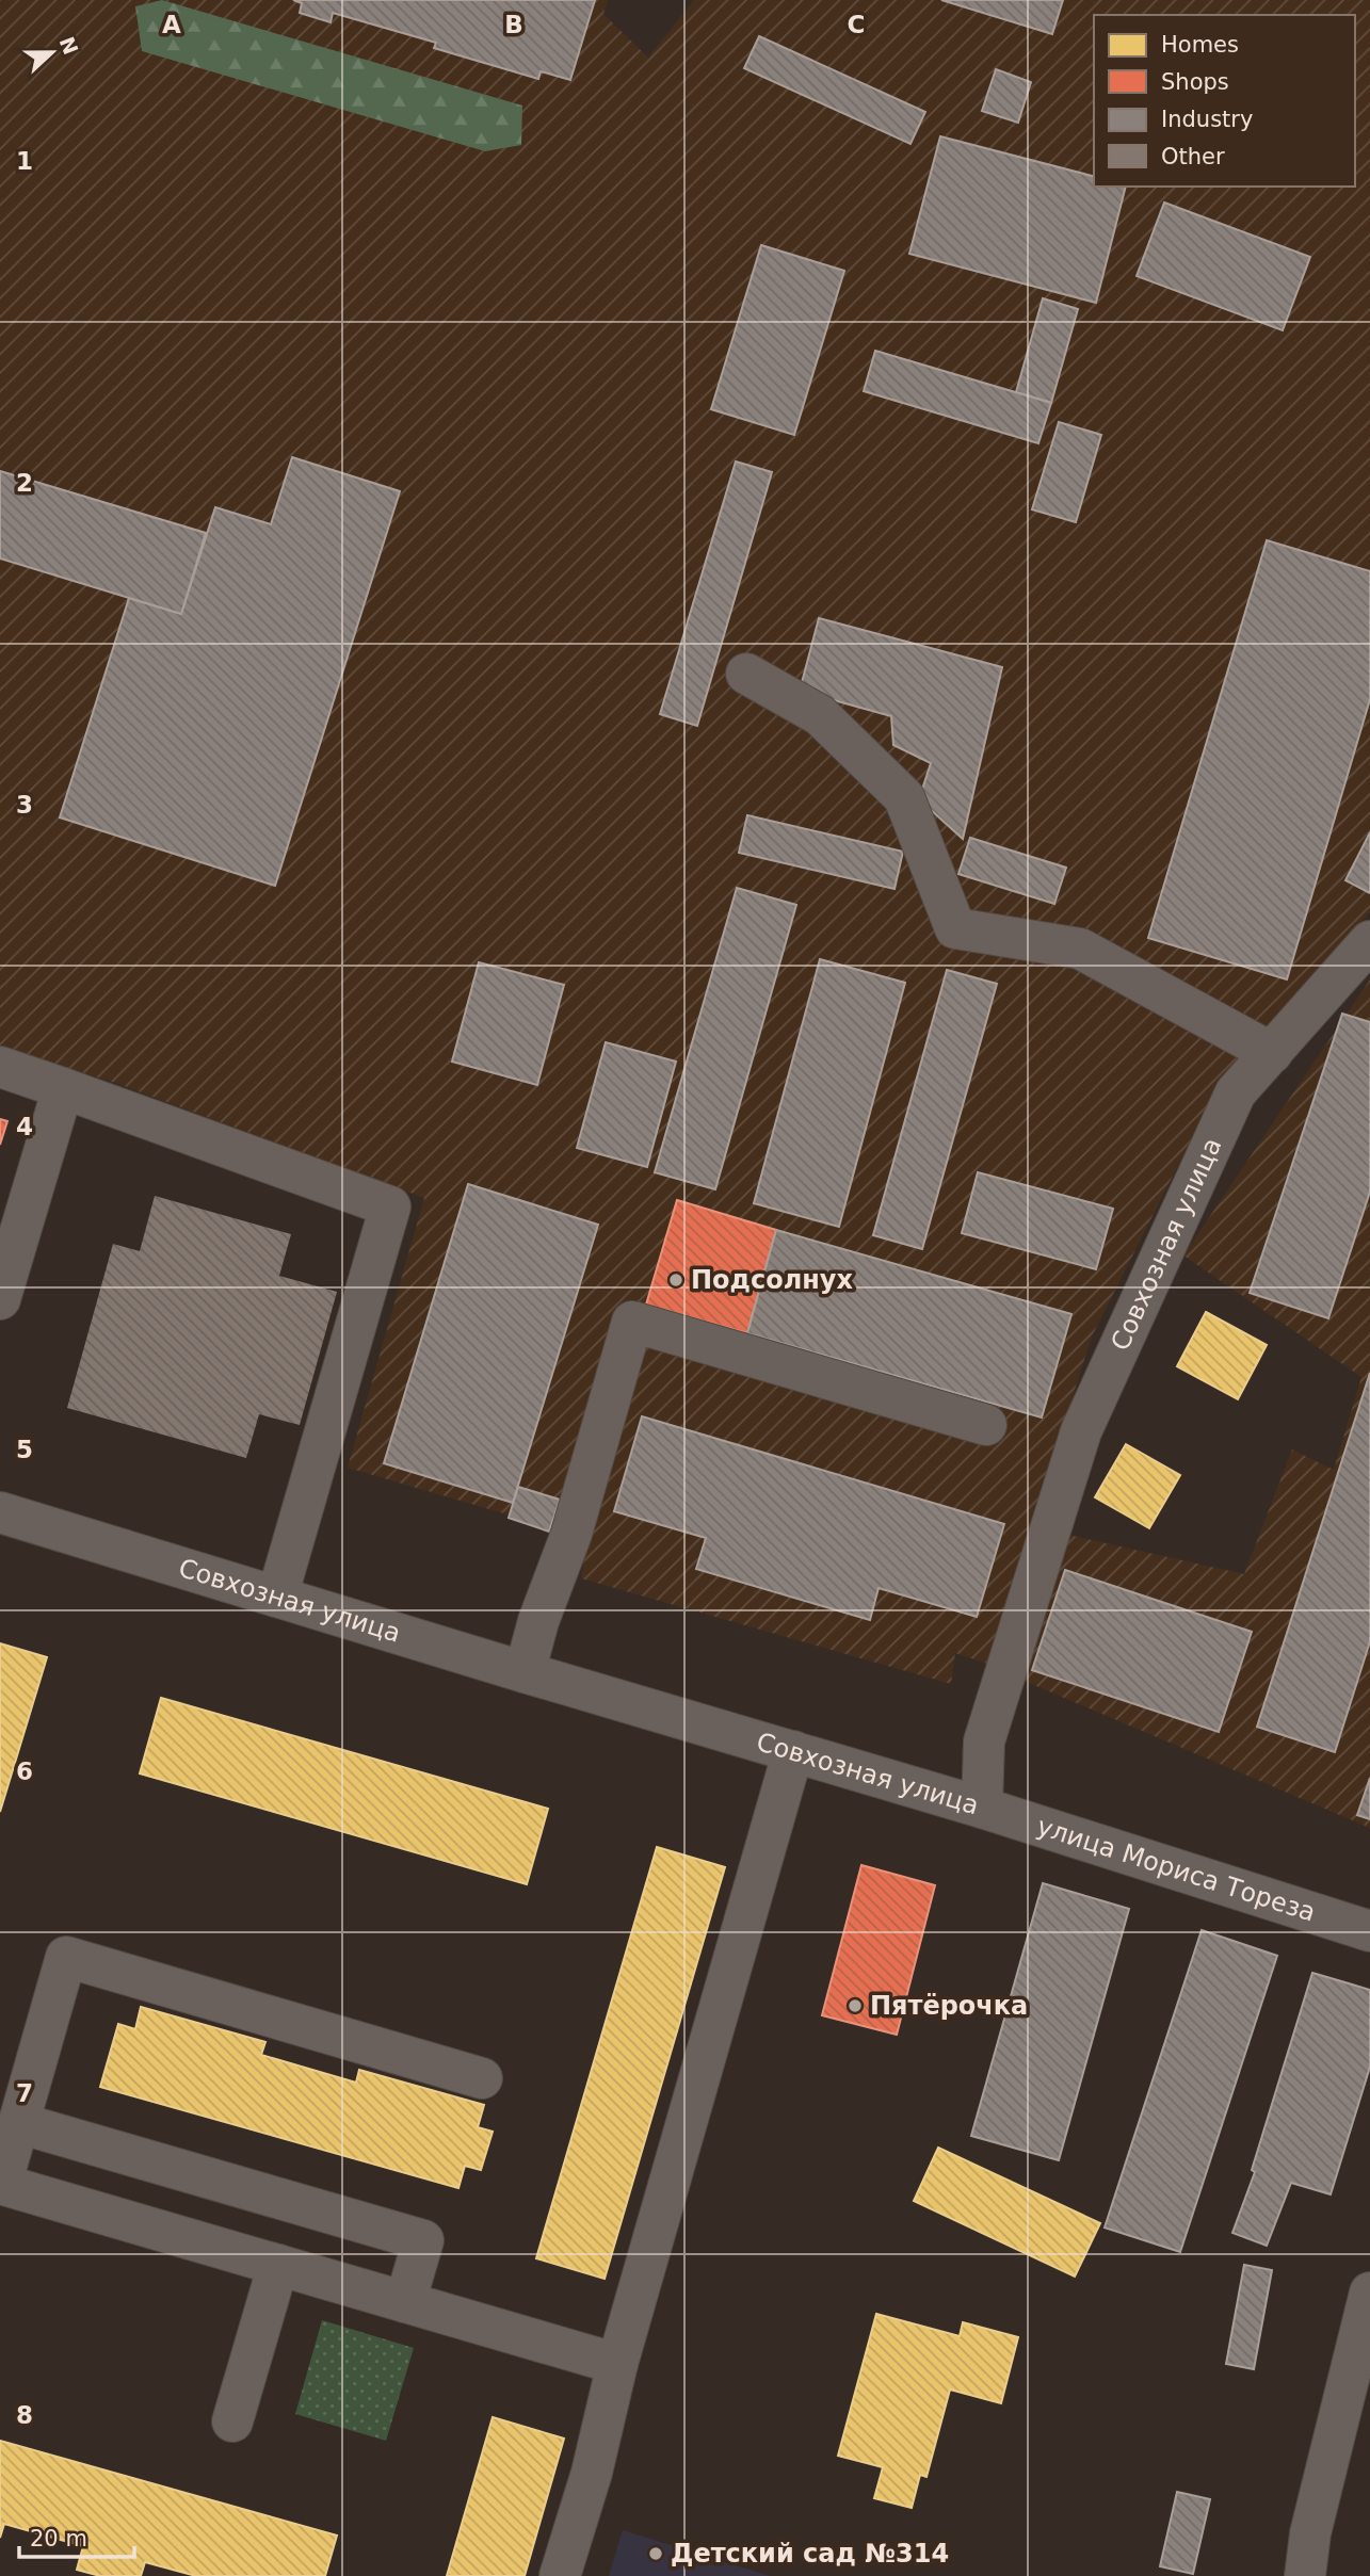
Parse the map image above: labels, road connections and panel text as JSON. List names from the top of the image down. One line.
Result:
{"streets":{"street":["Совхозная улица","улица Мориса Тореза"]},"crossings":[["Совхозная улица","улица Мориса Тореза"]],"places":["Подсолнух","Пятёрочка","Детский сад №314"],"legend":["Homes","Shops","Industry","Other"],"scale_bar":"20 m","north":"right","grid":{"columns":["A","B","C"],"rows":["1","2","3","4","5","6","7","8"]}}
